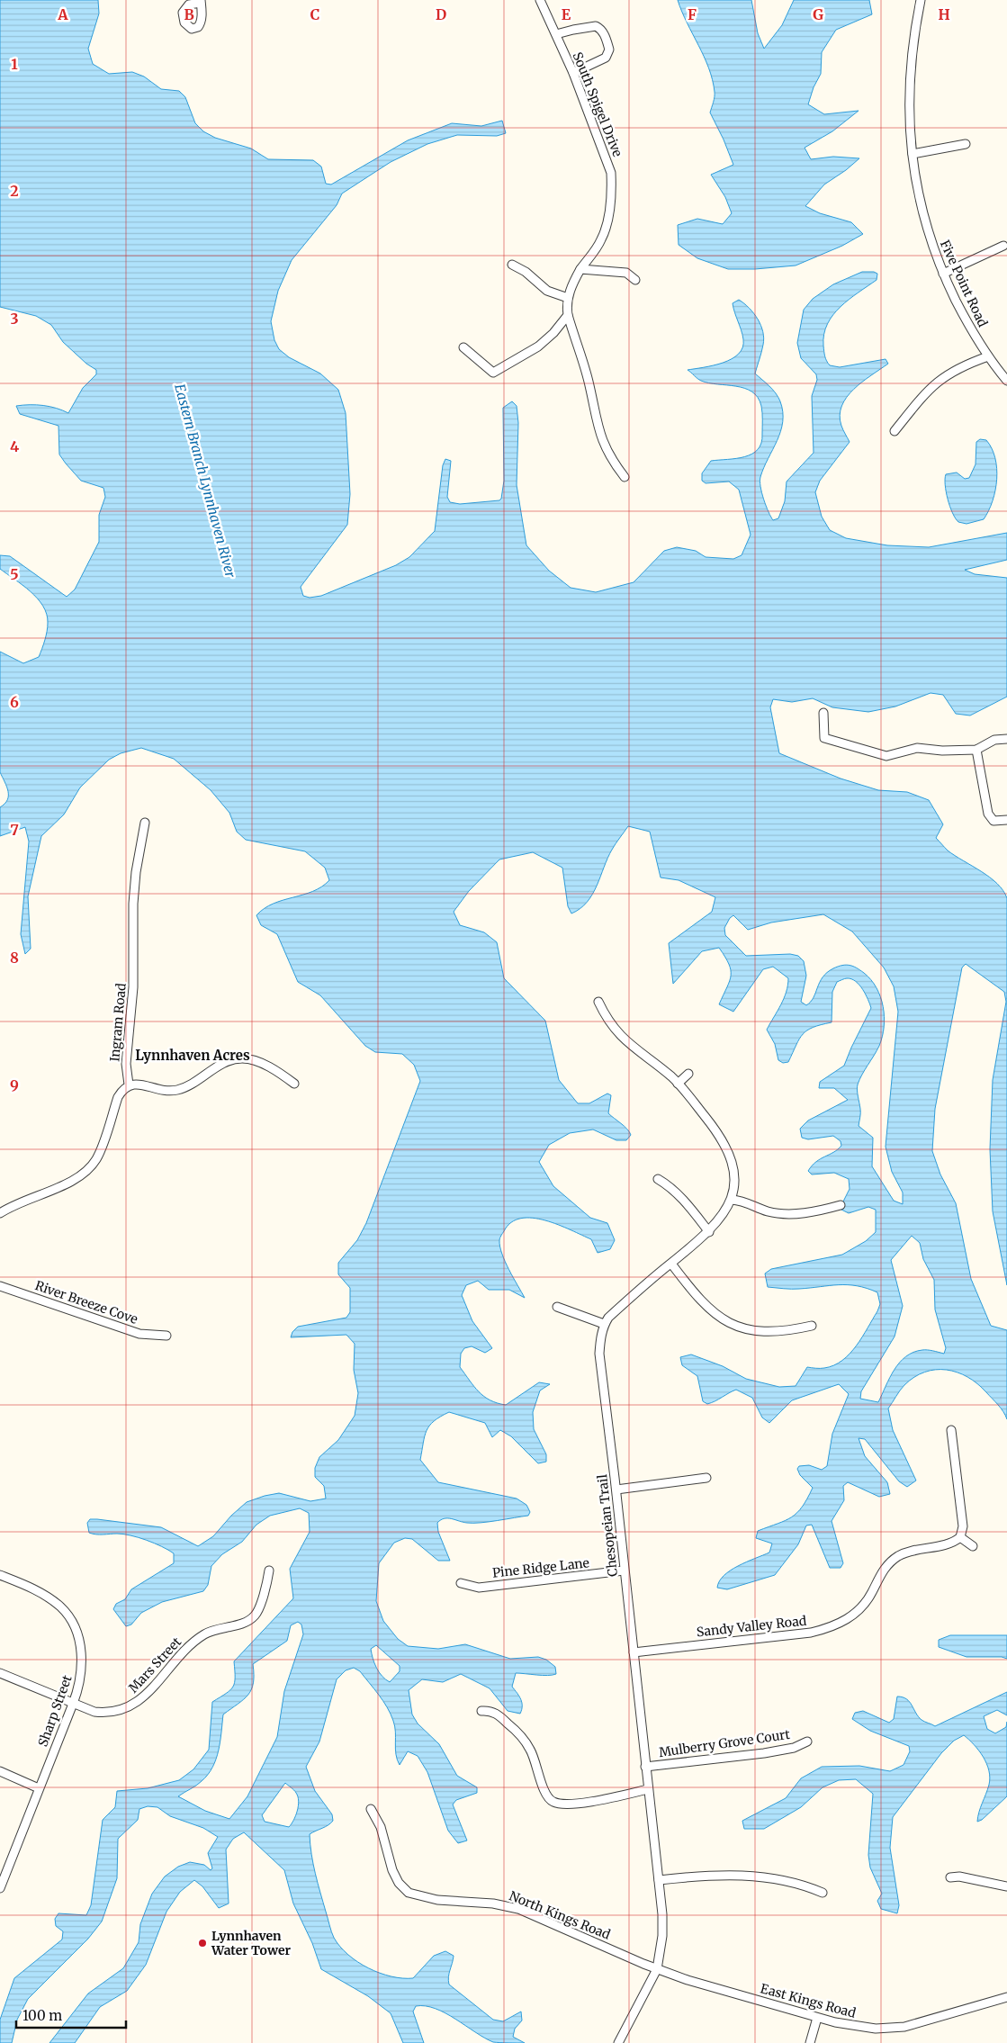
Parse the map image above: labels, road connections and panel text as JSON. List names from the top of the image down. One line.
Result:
{"streets":{"street":["South Spigel Drive","Five Point Road","Ingram Road","River Breeze Cove","Chesopeian Trail","Pine Ridge Lane","Sandy Valley Road","Mars Street","Sharp Street","Mulberry Grove Court","North Kings Road","East Kings Road"]},"crossings":[["Chesopeian Trail","Pine Ridge Lane"],["Chesopeian Trail","Sandy Valley Road"],["Chesopeian Trail","Mulberry Grove Court"],["Chesopeian Trail","North Kings Road"],["Chesopeian Trail","East Kings Road"],["Mars Street","Sharp Street"],["North Kings Road","East Kings Road"]],"districts":["Lynnhaven Acres"],"water":["Eastern Branch Lynnhaven River"],"places":["Lynnhaven Water Tower"],"scale_bar":"100 m","grid":{"columns":["A","B","C","D","E","F","G","H"],"rows":["1","2","3","4","5","6","7","8","9"]}}
